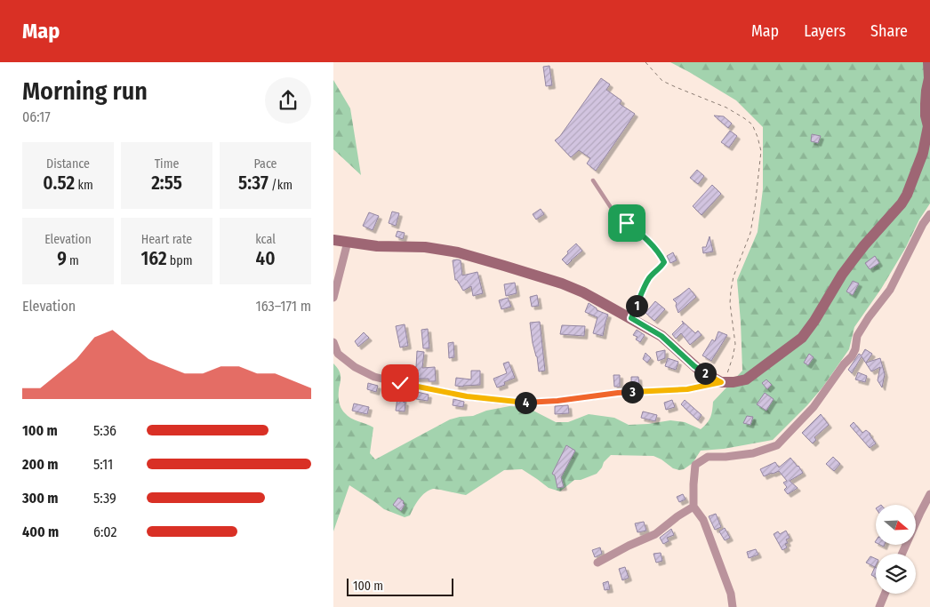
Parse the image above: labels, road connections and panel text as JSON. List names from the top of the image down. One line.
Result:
{"scale_bar":"100 m","north":"right","page":{"header":"Map","nav":["Map","Layers","Share"],"heading":["Morning run","06:17"],"stats":[["Distance","0.52 km"],["Time","2:55"],["Pace","5:37 /km"],["Elevation","9 m"],["Heart rate","162 bpm"],["kcal","40"]],"chart":["Elevation","163–171 m"],"pins":["1","2","3","4"],"list":[{"name":"100 m","note":"5:36"},{"name":"200 m","note":"5:11"},{"name":"300 m","note":"5:39"},{"name":"400 m","note":"6:02"}],"scale":"100 m"}}
